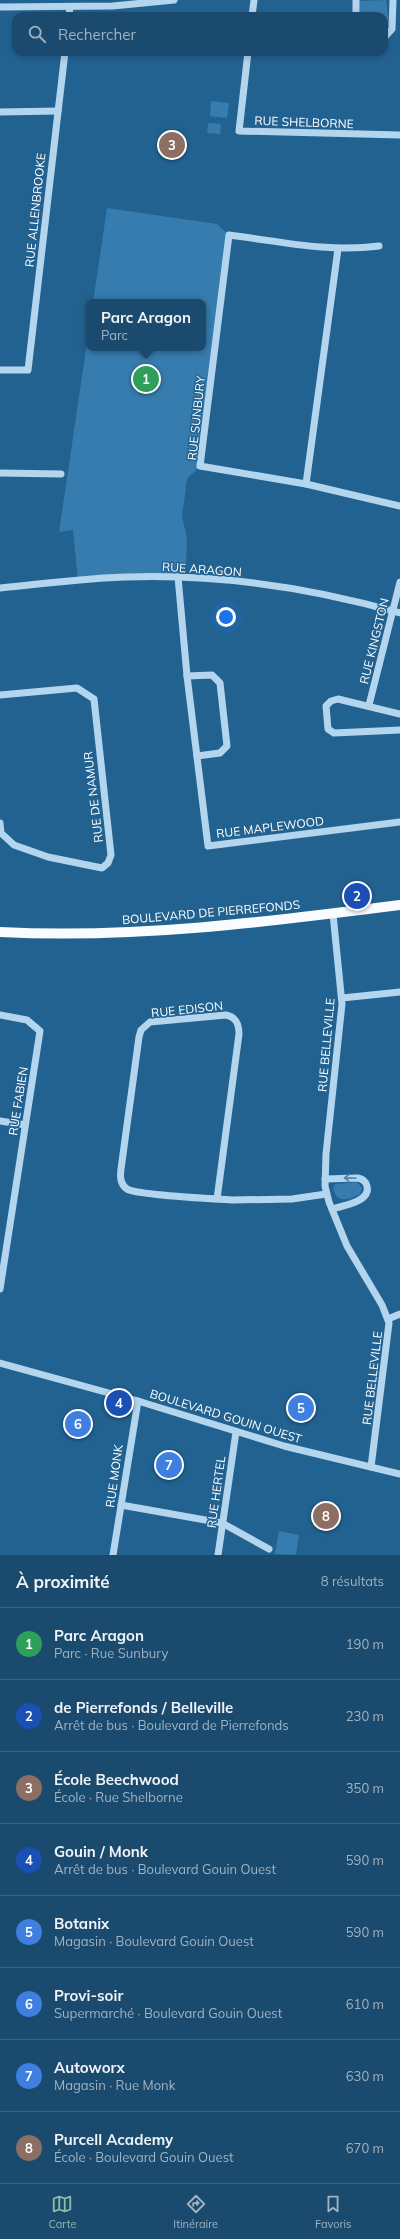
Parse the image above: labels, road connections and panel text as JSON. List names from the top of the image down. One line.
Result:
{"streets":{"main road":["BOULEVARD DE PIERREFONDS"],"street":["RUE SHELBORNE","RUE ALLENBROOKE","RUE SUNBURY","RUE ARAGON","RUE KINGSTON","RUE DE NAMUR","RUE MAPLEWOOD","RUE EDISON","RUE BELLEVILLE","RUE FABIEN","BOULEVARD GOUIN OUEST","RUE MONK","RUE HERTEL"]},"crossings":[["RUE ARAGON","RUE KINGSTON"],["RUE ARAGON","RUE MAPLEWOOD"],["BOULEVARD DE PIERREFONDS","RUE BELLEVILLE"],["RUE EDISON","RUE BELLEVILLE"],["RUE BELLEVILLE","BOULEVARD GOUIN OUEST"],["BOULEVARD GOUIN OUEST","RUE MONK"],["BOULEVARD GOUIN OUEST","RUE HERTEL"]],"page":{"search":"Rechercher","pins":["3","1","2","4","5","6","7","8"],"popup":["Parc Aragon","Parc"],"heading":["À proximité","8 résultats"],"list":[{"mark":"1","name":"Parc Aragon","note":"Parc · Rue Sunbury","value":"190 m"},{"mark":"2","name":"de Pierrefonds / Belleville","note":"Arrêt de bus · Boulevard de Pierrefonds","value":"230 m"},{"mark":"3","name":"École Beechwood","note":"École · Rue Shelborne","value":"350 m"},{"mark":"4","name":"Gouin / Monk","note":"Arrêt de bus · Boulevard Gouin Ouest","value":"590 m"},{"mark":"5","name":"Botanix","note":"Magasin · Boulevard Gouin Ouest","value":"590 m"},{"mark":"6","name":"Provi-soir","note":"Supermarché · Boulevard Gouin Ouest","value":"610 m"},{"mark":"7","name":"Autoworx","note":"Magasin · Rue Monk","value":"630 m"},{"mark":"8","name":"Purcell Academy","note":"École · Boulevard Gouin Ouest","value":"670 m"}],"nav":["Carte","Itinéraire","Favoris"]}}
